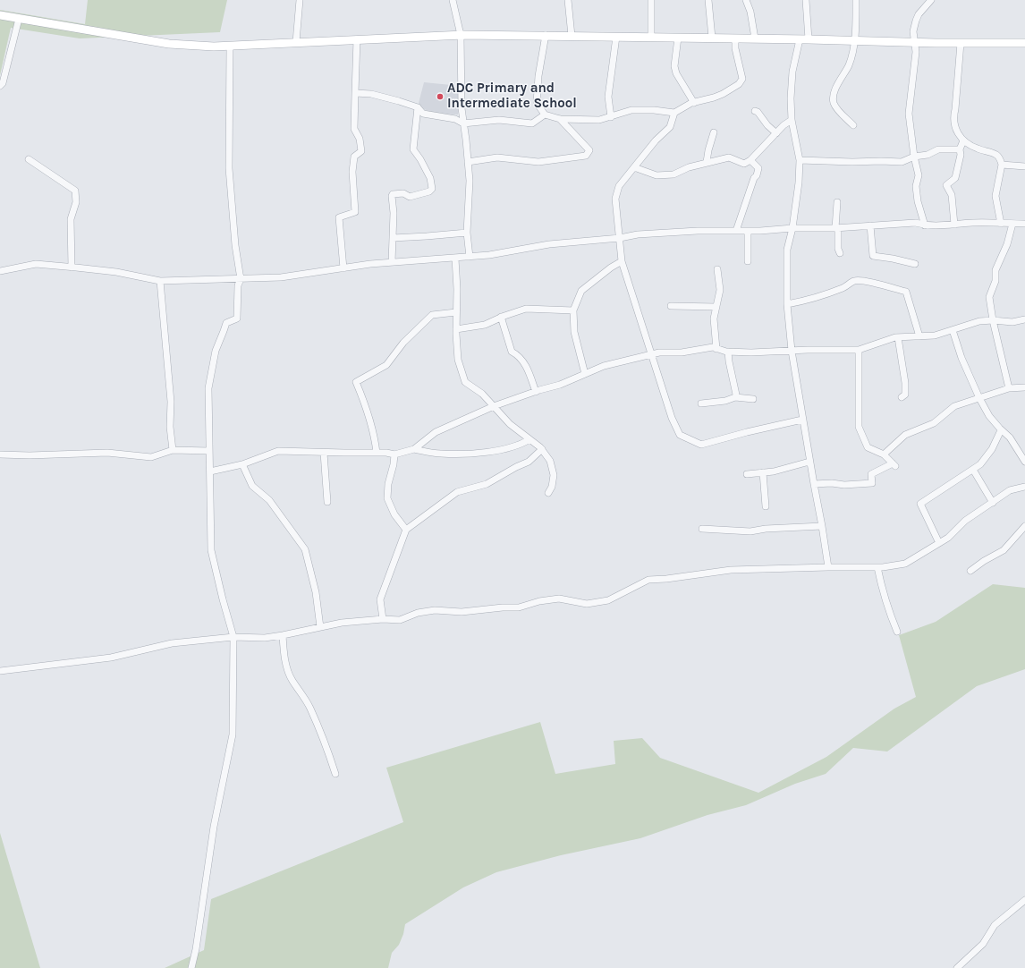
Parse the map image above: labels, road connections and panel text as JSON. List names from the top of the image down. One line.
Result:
{"places":["ADC Primary and Intermediate School"]}
